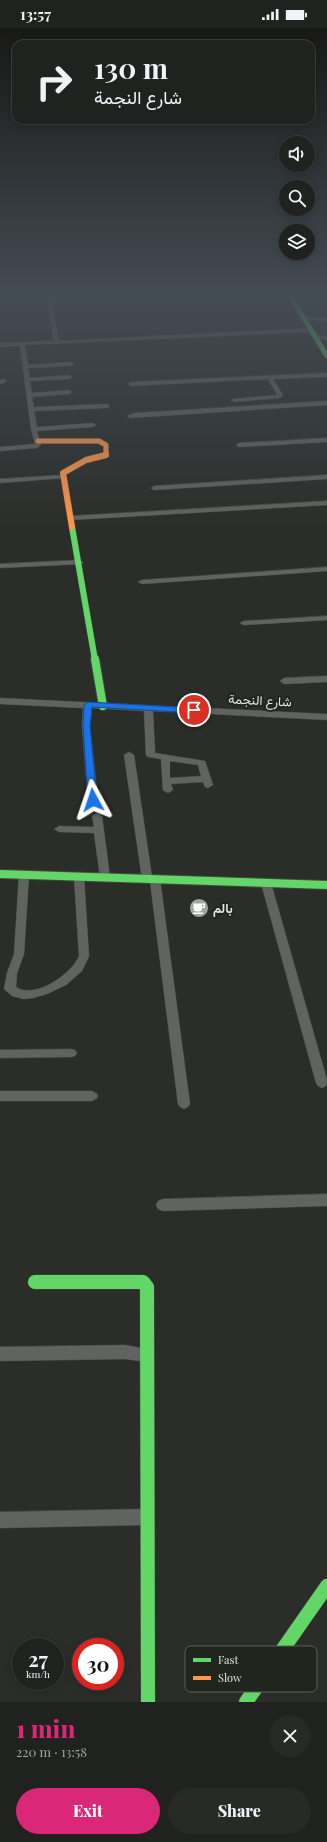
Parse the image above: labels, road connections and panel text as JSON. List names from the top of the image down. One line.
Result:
{"streets":{"street":["شارع النجمة"]},"places":{"cafe":["بالم"]},"legend":["Fast","Slow"],"page":{"status":"13:57","turn":["130 m","شارع النجمة"],"speed":"27 km/h","limit":"30","heading":["1 min","220 m · 13:58"],"buttons":["Exit","Share"]}}
